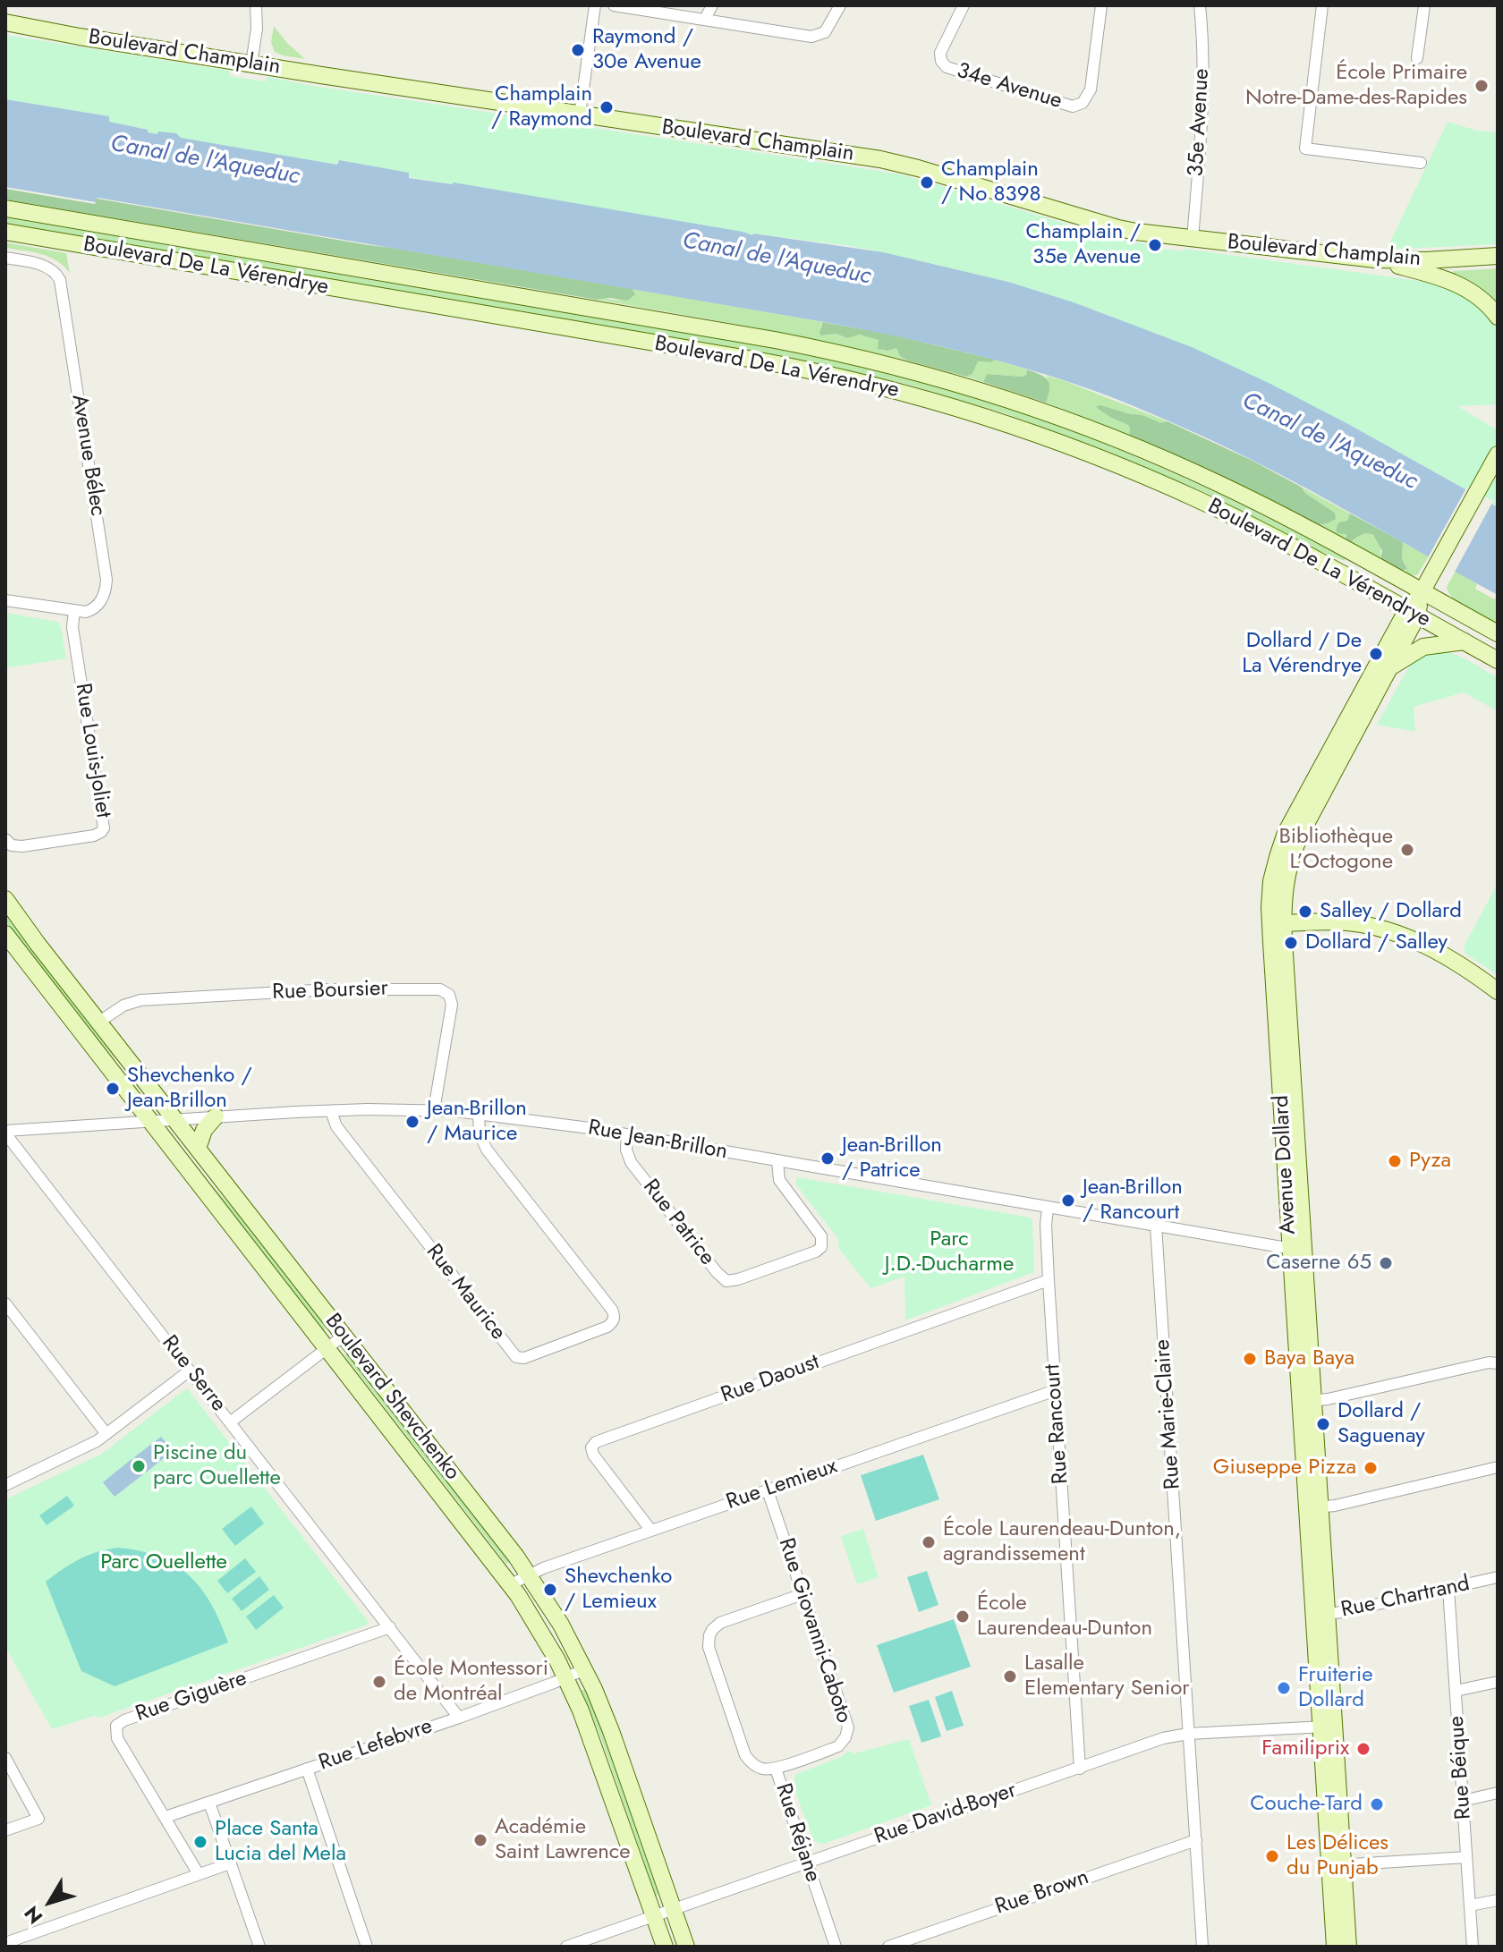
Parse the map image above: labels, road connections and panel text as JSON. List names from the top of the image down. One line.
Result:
{"streets":{"main road":["Boulevard Champlain","Boulevard De La Vérendrye","Avenue Dollard","Boulevard Shevchenko"],"street":["34e Avenue","35e Avenue","Avenue Bélec","Rue Louis-Joliet","Rue Boursier","Rue Jean-Brillon","Rue Patrice","Rue Maurice","Rue Serre","Rue Daoust","Rue Marie-Claire","Rue Rancourt","Rue Lemieux","Rue Chartrand","Rue Giovanni-Caboto","Rue Giguère","Rue Lefebvre","Rue Béique","Rue David-Boyer","Rue Réjane","Rue Brown"]},"crossings":[["Boulevard Champlain","35e Avenue"],["Boulevard De La Vérendrye","Avenue Dollard"],["Avenue Bélec","Rue Louis-Joliet"],["Rue Boursier","Rue Jean-Brillon"],["Rue Boursier","Boulevard Shevchenko"],["Rue Jean-Brillon","Avenue Dollard"],["Rue Jean-Brillon","Rue Patrice"],["Rue Jean-Brillon","Rue Maurice"],["Rue Jean-Brillon","Rue Serre"],["Rue Jean-Brillon","Boulevard Shevchenko"],["Rue Jean-Brillon","Rue Marie-Claire"],["Rue Jean-Brillon","Rue Rancourt"],["Avenue Dollard","Rue Chartrand"],["Avenue Dollard","Rue David-Boyer"],["Rue Serre","Rue Giguère"],["Rue Serre","Rue Lefebvre"],["Rue Daoust","Rue Rancourt"],["Rue Daoust","Rue Lemieux"],["Boulevard Shevchenko","Rue Lemieux"],["Boulevard Shevchenko","Rue Lefebvre"],["Boulevard Shevchenko","Rue David-Boyer"],["Rue Marie-Claire","Rue David-Boyer"],["Rue Marie-Claire","Rue Brown"],["Rue Rancourt","Rue Lemieux"],["Rue Rancourt","Rue David-Boyer"],["Rue Lemieux","Rue Giovanni-Caboto"],["Rue Chartrand","Rue Béique"],["Rue Giovanni-Caboto","Rue Réjane"],["Rue Giguère","Rue Lefebvre"],["Rue David-Boyer","Rue Réjane"]],"water":["Canal de l'Aqueduc"],"parks":["Parc J.D.-Ducharme","Parc Ouellette"],"places":["Raymond / 30e Avenue","École Primaire Notre-Dame-des-Rapides","Champlain / Raymond","Champlain / No 8398","Champlain / 35e Avenue","Dollard / De La Vérendrye","Bibliothèque L’Octogone","Salley / Dollard","Dollard / Salley","Shevchenko / Jean-Brillon","Jean-Brillon / Maurice","Jean-Brillon / Patrice","Pyza","Jean-Brillon / Rancourt","Caserne 65","Baya Baya","Dollard / Saguenay","Piscine du parc Ouellette","Giuseppe Pizza","École Laurendeau-Dunton, agrandissement","Shevchenko / Lemieux","École Laurendeau-Dunton","Lasalle Elementary Senior","École Montessori de Montréal","Fruiterie Dollard","Familiprix","Couche-Tard","Académie Saint Lawrence","Place Santa Lucia del Mela","Les Délices du Punjab"],"north":"bottom left"}
